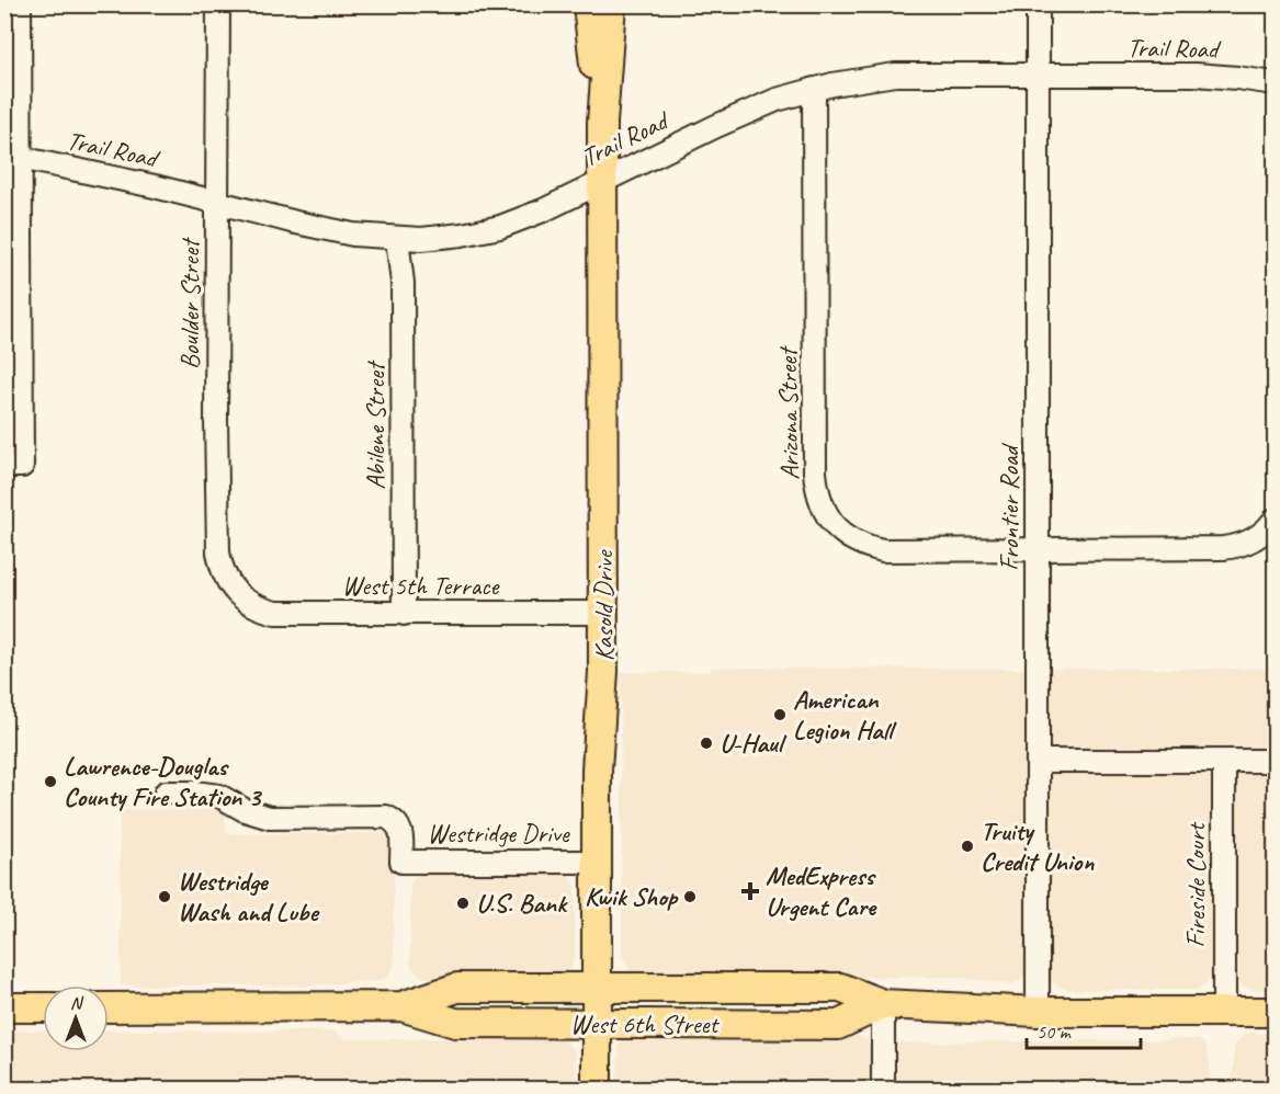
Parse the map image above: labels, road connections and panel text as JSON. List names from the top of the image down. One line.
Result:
{"streets":{"main road":["Kasold Drive","West 6th Street"],"street":["Trail Road","Boulder Street","Arizona Street","Abilene Street","Frontier Road","West 5th Terrace","Westridge Drive","Fireside Court"]},"crossings":[["Trail Road","Boulder Street"],["Trail Road","Arizona Street"],["Trail Road","Abilene Street"],["Trail Road","Frontier Road"],["Trail Road","Kasold Drive"],["Boulder Street","West 5th Terrace"],["Arizona Street","Frontier Road"],["Abilene Street","West 5th Terrace"],["Frontier Road","West 6th Street"],["West 5th Terrace","Kasold Drive"],["Kasold Drive","Westridge Drive"],["Kasold Drive","West 6th Street"],["Fireside Court","West 6th Street"]],"places":{"other":["American Legion Hall","U-Haul","Lawrence-Douglas County Fire Station 3","Truity Credit Union","Westridge Wash and Lube","Kwik Shop","U.S. Bank"],"health":["MedExpress Urgent Care"]},"scale_bar":"50 m","north":"top"}
